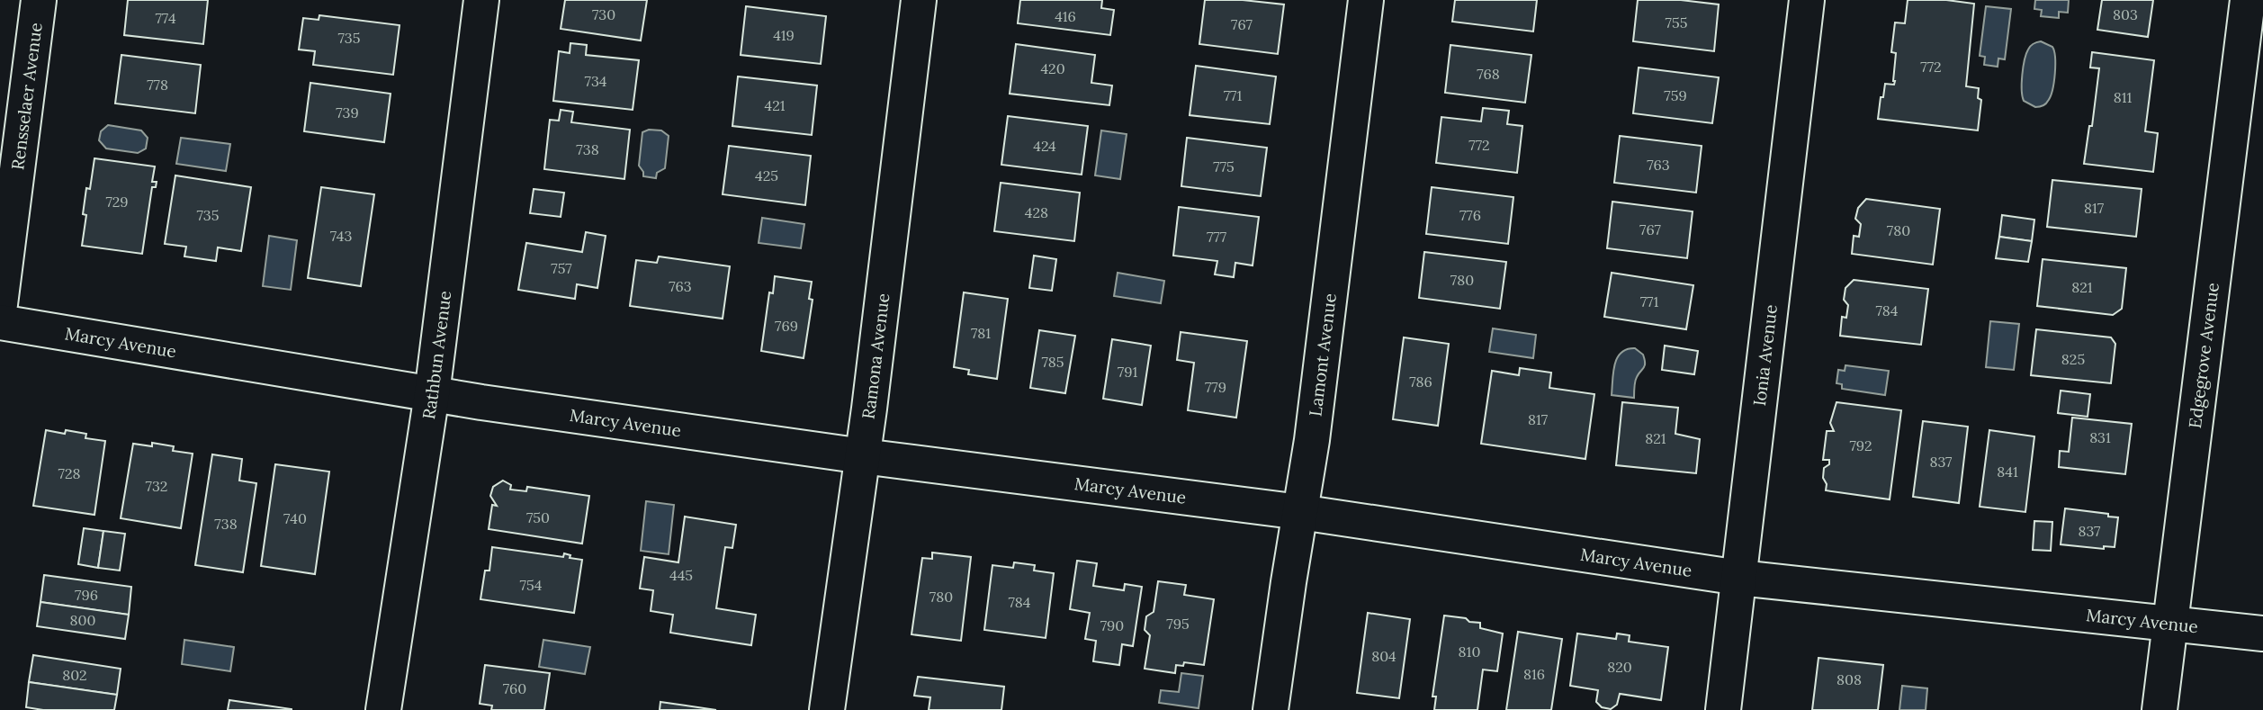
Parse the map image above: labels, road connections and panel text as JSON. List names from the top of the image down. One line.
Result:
{"streets":{"street":["Rensselaer Avenue","Marcy Avenue","Edgegrove Avenue","Rathbun Avenue","Ramona Avenue","Lamont Avenue","Ionia Avenue"]},"crossings":[["Marcy Avenue","Edgegrove Avenue"],["Marcy Avenue","Rathbun Avenue"],["Marcy Avenue","Ramona Avenue"],["Marcy Avenue","Lamont Avenue"],["Marcy Avenue","Ionia Avenue"]],"house_numbers":["730","803","416","774","755","767","419","735","772","420","768","734","778","771","759","811","421","739","772","424","738","763","775","425","729","817","428","735","776","767","780","743","777","757","780","763","821","771","784","769","781","825","785","791","786","779","817","831","821","792","837","841","728","732","750","740","738","837","445","754","796","780","784","800","795","790","810","804","820","816","802","808","760"]}
